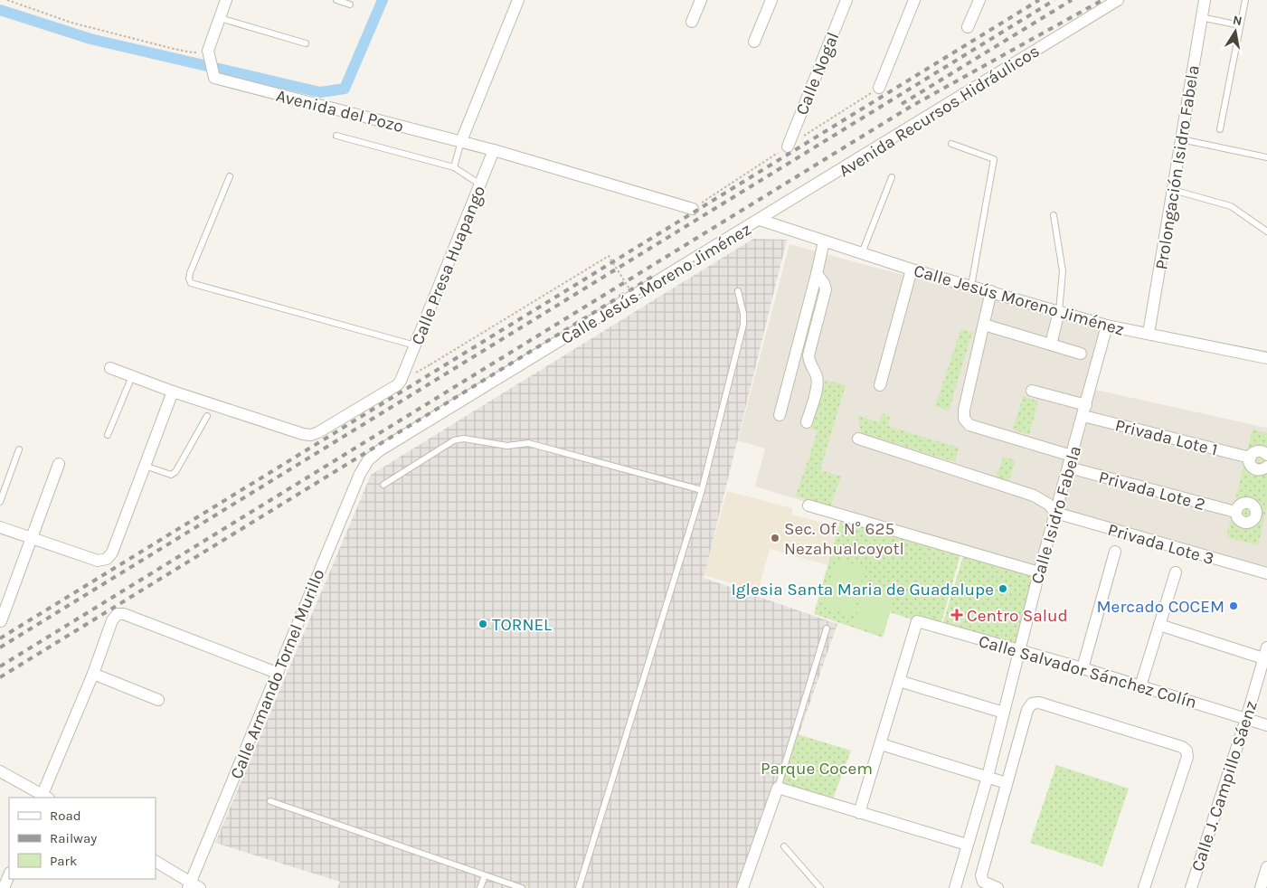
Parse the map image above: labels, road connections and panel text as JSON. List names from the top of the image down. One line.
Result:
{"streets":{"street":["Calle Nogal","Avenida del Pozo","Avenida Recursos Hidráulicos","Prolongación Isidro Fabela","Calle Presa Huapango","Calle Jesús Moreno Jiménez","Privada Lote 1","Privada Lote 2","Calle Isidro Fabela","Privada Lote 3","Calle Salvador Sánchez Colín","Calle Armando Tornel Murillo","Calle J. Campillo Sáenz"]},"crossings":[["Avenida del Pozo","Calle Presa Huapango"],["Avenida Recursos Hidráulicos","Calle Jesús Moreno Jiménez"],["Prolongación Isidro Fabela","Calle Jesús Moreno Jiménez"],["Calle Jesús Moreno Jiménez","Calle Isidro Fabela"],["Calle Jesús Moreno Jiménez","Calle Armando Tornel Murillo"],["Privada Lote 1","Calle Isidro Fabela"],["Privada Lote 2","Calle Isidro Fabela"],["Calle Isidro Fabela","Privada Lote 3"],["Calle Isidro Fabela","Calle Salvador Sánchez Colín"],["Calle Salvador Sánchez Colín","Calle J. Campillo Sáenz"]],"parks":["Parque Cocem"],"places":{"other":["Sec. Of. N° 625 Nezahualcoyotl","Iglesia Santa Maria de Guadalupe","Mercado COCEM","TORNEL"],"health":["Centro Salud"]},"legend":["Road","Railway","Park"],"north":"top"}
